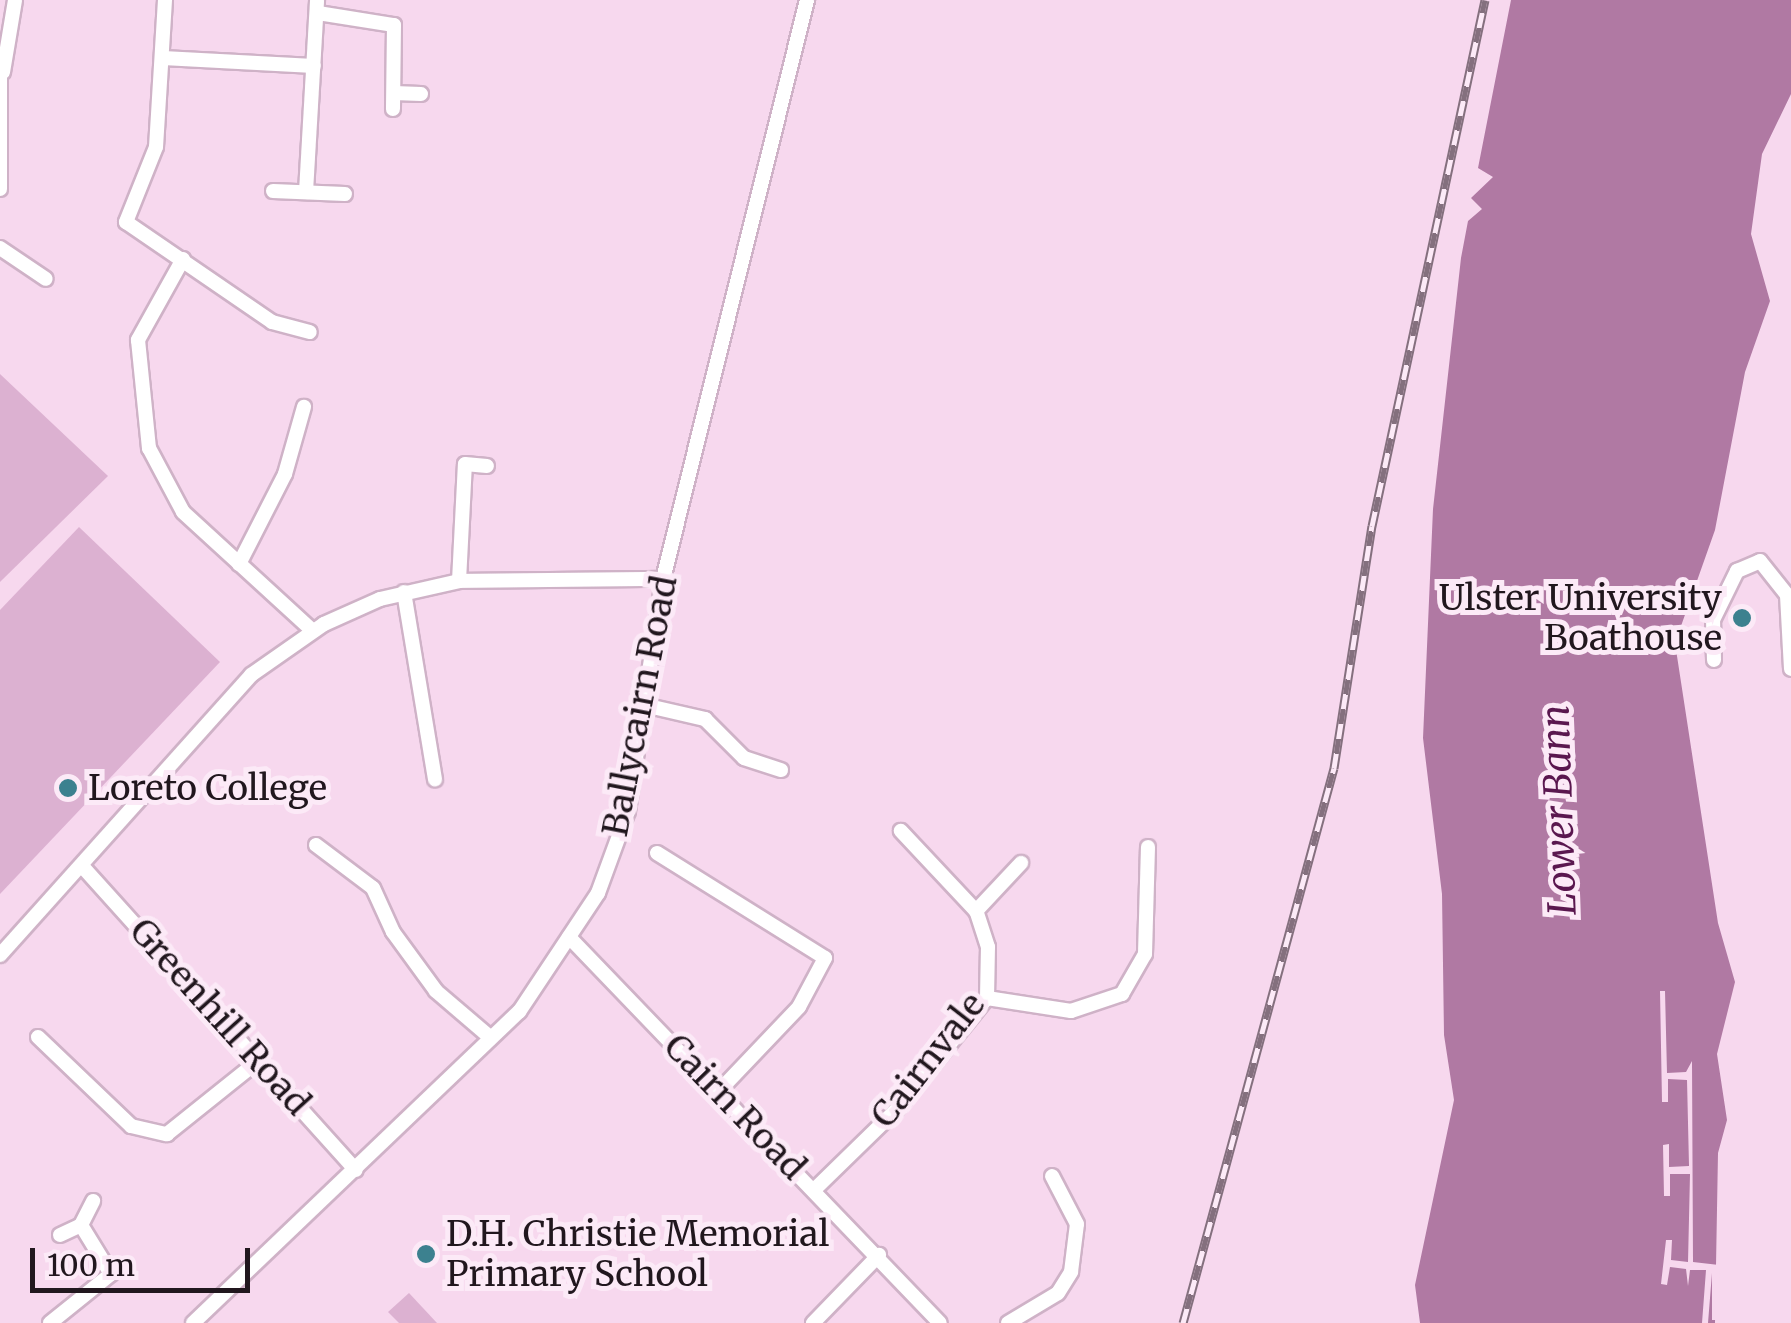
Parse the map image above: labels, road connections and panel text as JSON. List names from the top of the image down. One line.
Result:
{"streets":{"street":["Ballycairn Road","Greenhill Road","Cairnvale","Cairn Road"]},"crossings":[["Ballycairn Road","Greenhill Road"],["Ballycairn Road","Cairn Road"],["Cairnvale","Cairn Road"]],"water":["Lower Bann"],"places":["Ulster University Boathouse","Loreto College","D.H. Christie Memorial Primary School"],"scale_bar":"100 m"}
